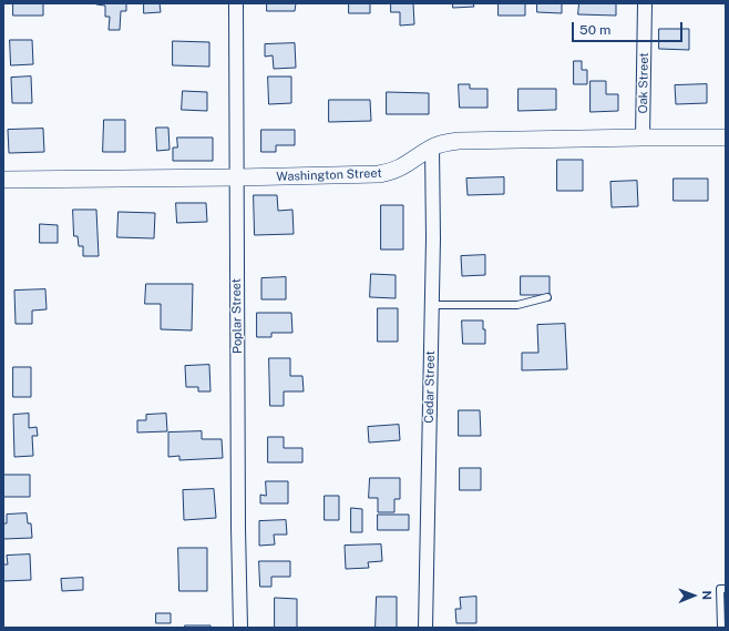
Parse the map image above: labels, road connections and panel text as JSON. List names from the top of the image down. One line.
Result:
{"streets":{"street":["Oak Street","Washington Street","Poplar Street","Cedar Street"]},"crossings":[["Oak Street","Washington Street"],["Washington Street","Poplar Street"],["Washington Street","Cedar Street"]],"scale_bar":"50 m","north":"right"}
